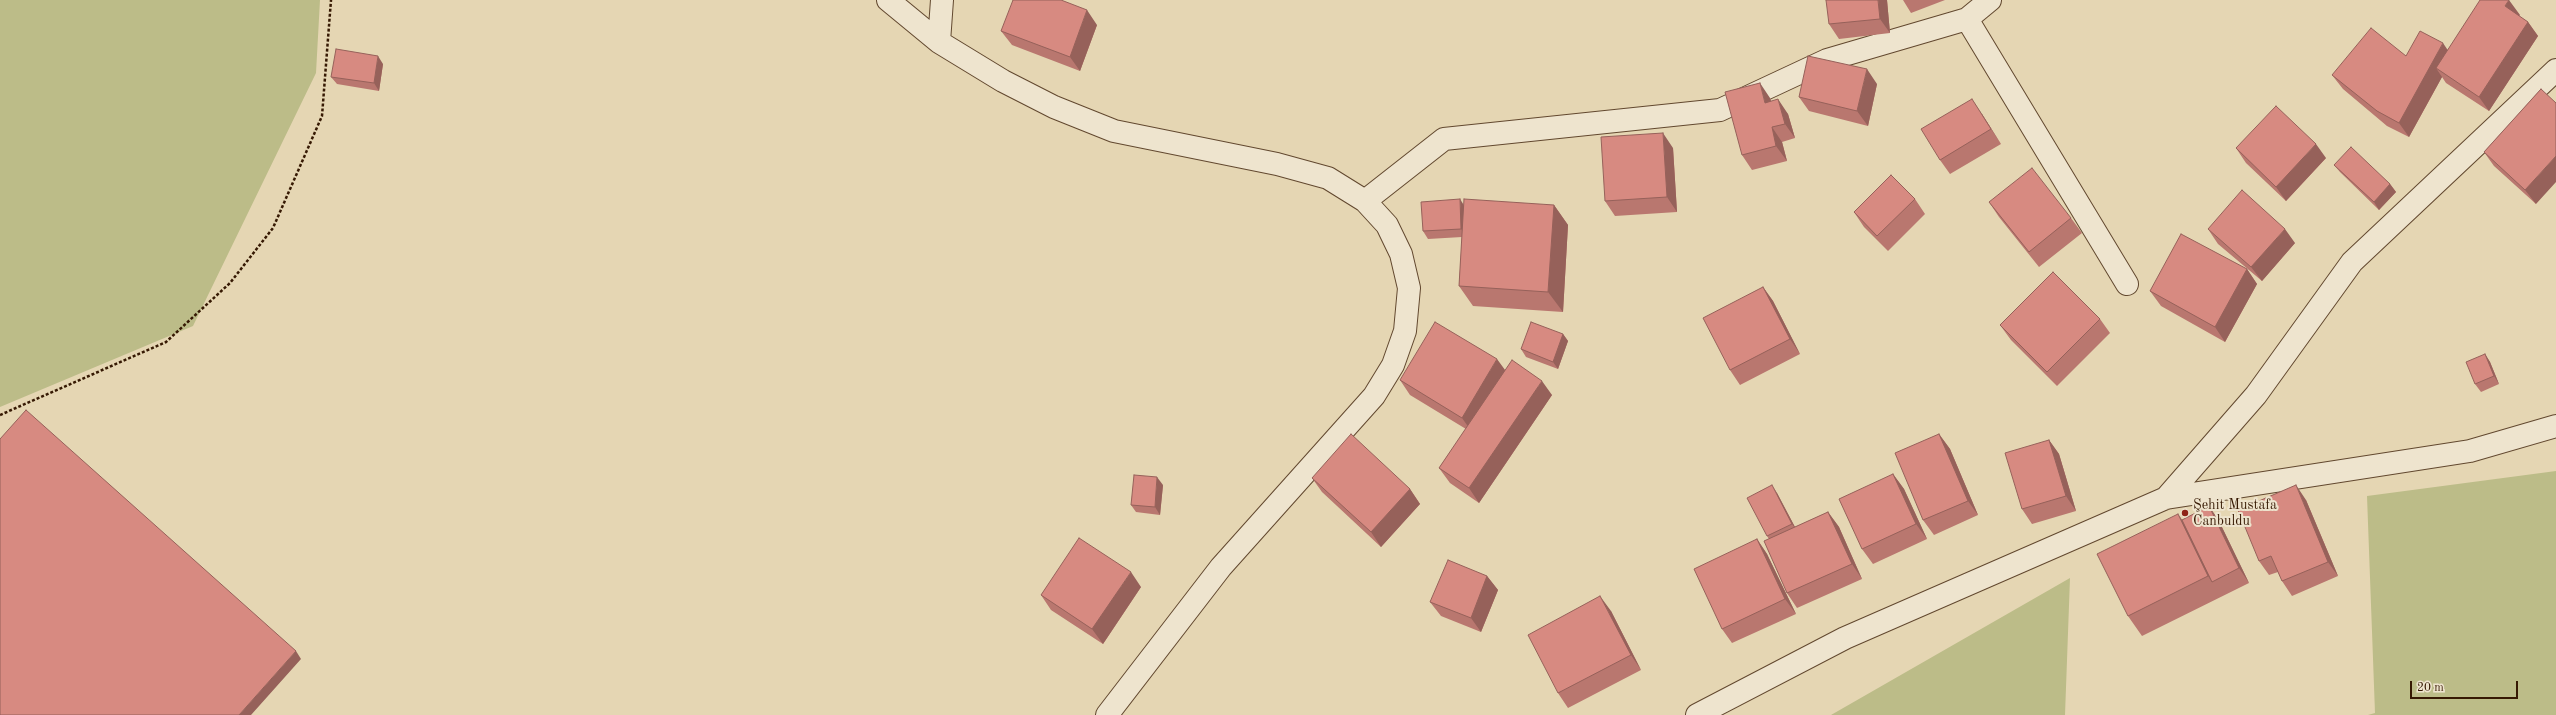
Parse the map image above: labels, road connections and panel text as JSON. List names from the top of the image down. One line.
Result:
{"places":["Şehit Mustafa Canbuldu"],"scale_bar":"20 m"}
